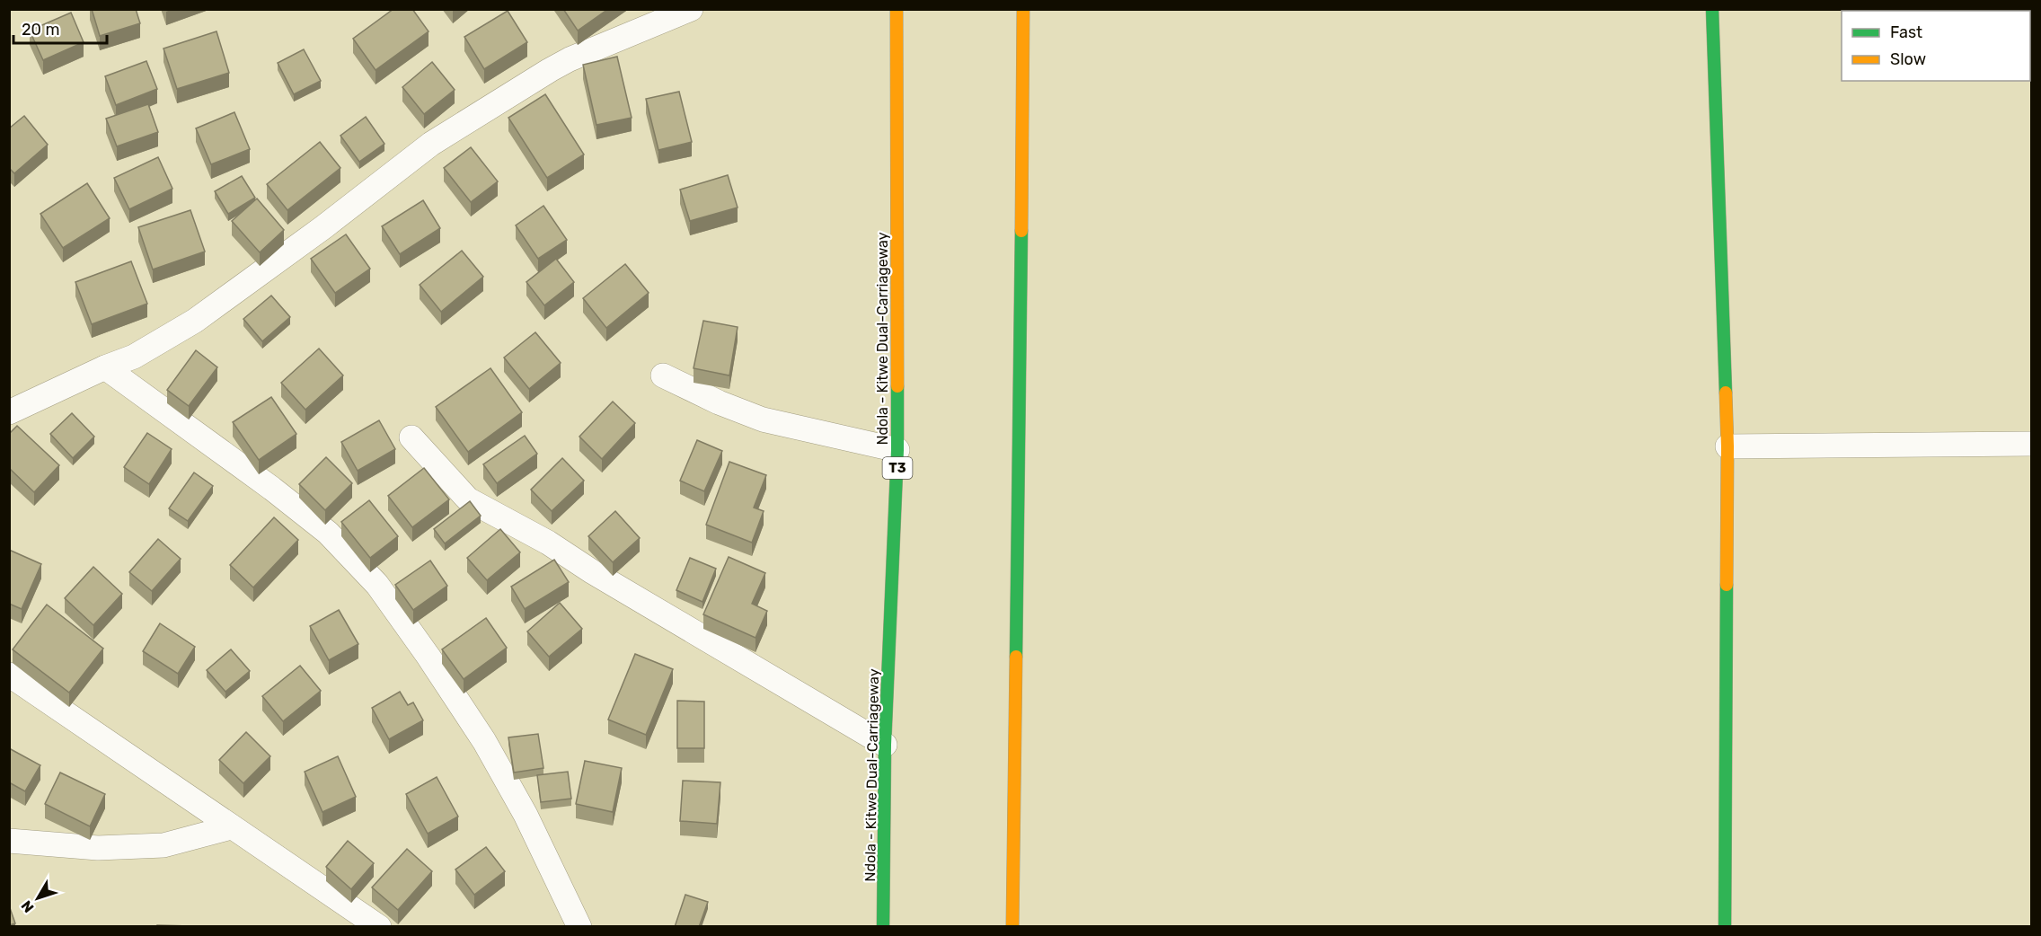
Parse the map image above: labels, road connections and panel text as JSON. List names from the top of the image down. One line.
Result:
{"streets":{"main road":["Ndola - Kitwe Dual-Carriageway","T3"]},"legend":["Fast","Slow"],"scale_bar":"20 m","north":"bottom left"}
